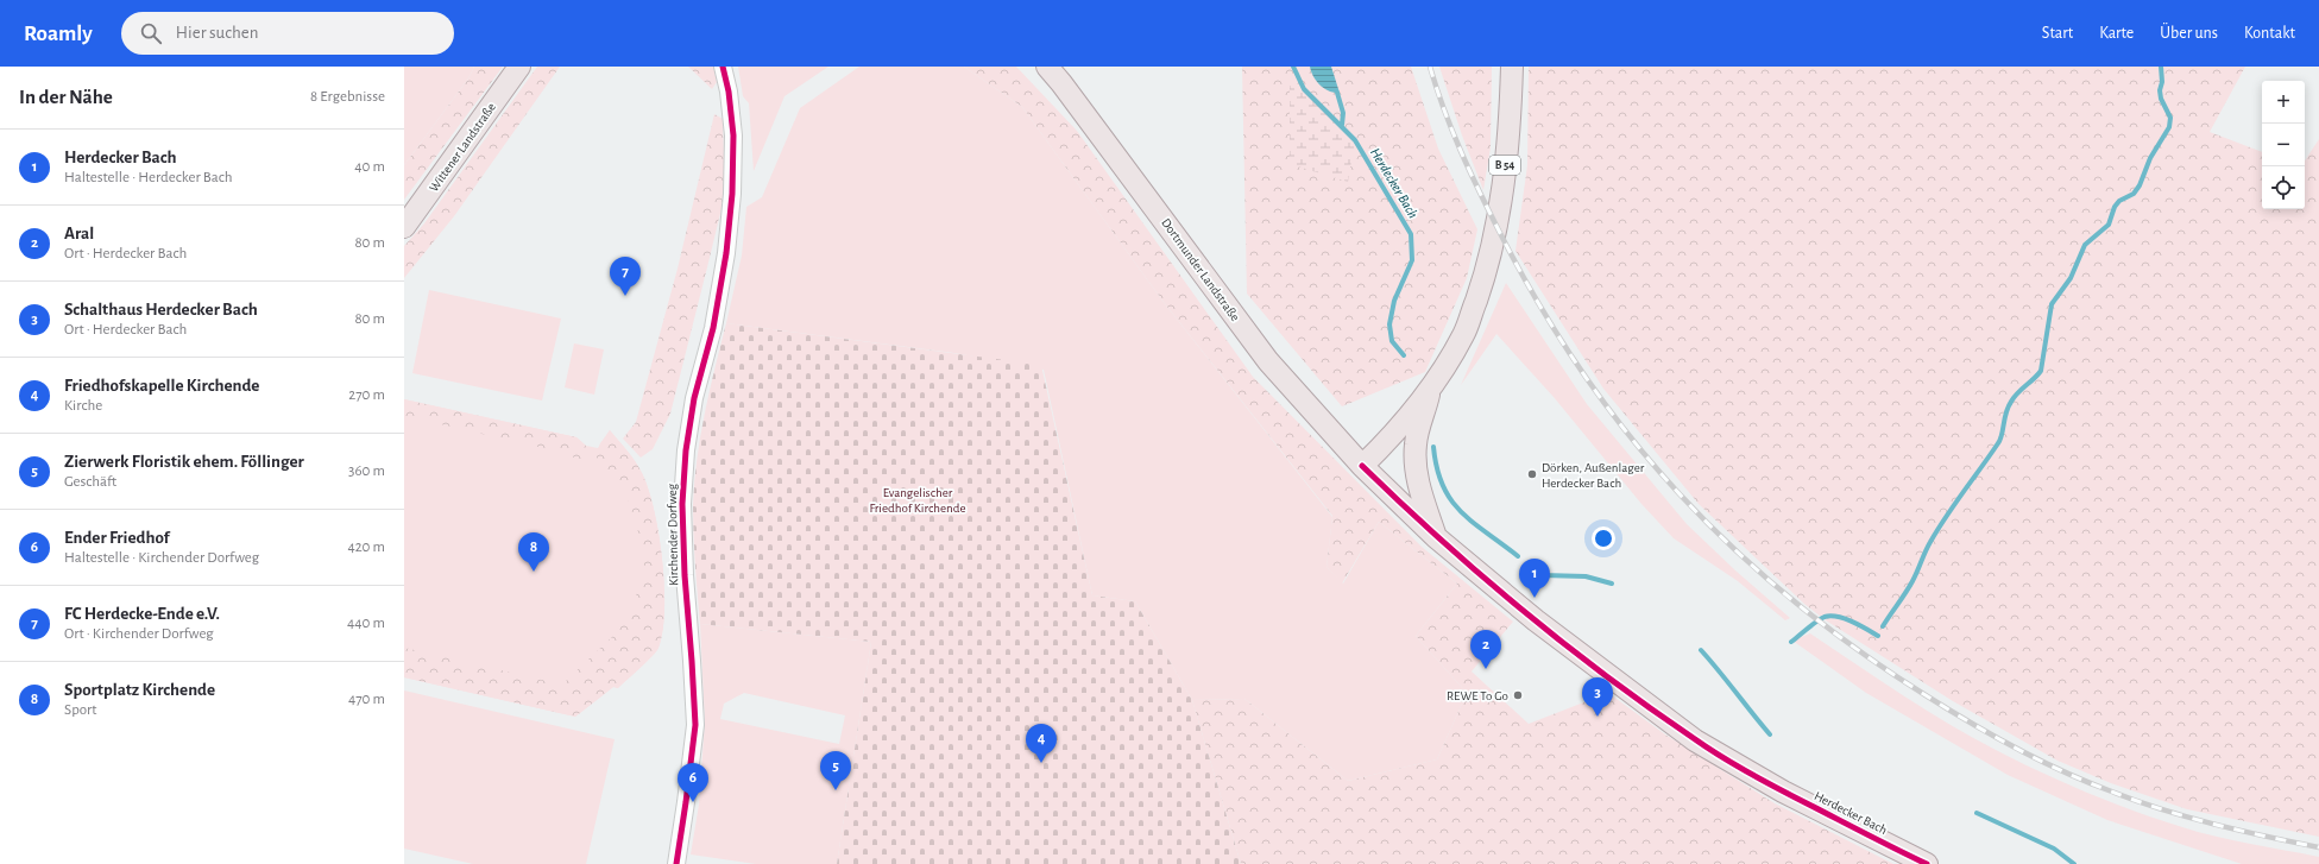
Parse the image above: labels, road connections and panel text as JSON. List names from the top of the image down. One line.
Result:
{"streets":{"main road":["Wittener Landstraße","B 54","Dortmunder Landstraße","Herdecker Bach"],"street":["Kirchender Dorfweg"]},"crossings":[["B 54","Dortmunder Landstraße"],["B 54","Herdecker Bach"],["Dortmunder Landstraße","Herdecker Bach"]],"water":["Herdecker Bach"],"parks":["Evangelischer Friedhof Kirchende"],"places":["Dörken, Außenlager Herdecker Bach","REWE To Go"],"page":{"header":"Roamly","search":"Hier suchen","nav":["Start","Karte","Über uns","Kontakt"],"heading":["In der Nähe","8 Ergebnisse"],"map_buttons":["+","−"],"list":[{"mark":"1","name":"Herdecker Bach","note":"Haltestelle · Herdecker Bach","value":"40 m"},{"mark":"2","name":"Aral","note":"Ort · Herdecker Bach","value":"80 m"},{"mark":"3","name":"Schalthaus Herdecker Bach","note":"Ort · Herdecker Bach","value":"80 m"},{"mark":"4","name":"Friedhofskapelle Kirchende","note":"Kirche","value":"270 m"},{"mark":"5","name":"Zierwerk Floristik ehem. Föllinger","note":"Geschäft","value":"360 m"},{"mark":"6","name":"Ender Friedhof","note":"Haltestelle · Kirchender Dorfweg","value":"420 m"},{"mark":"7","name":"FC Herdecke-Ende e.V.","note":"Ort · Kirchender Dorfweg","value":"440 m"},{"mark":"8","name":"Sportplatz Kirchende","note":"Sport","value":"470 m"}],"pins":["7","8","1","2","3","4","5","6"]}}
